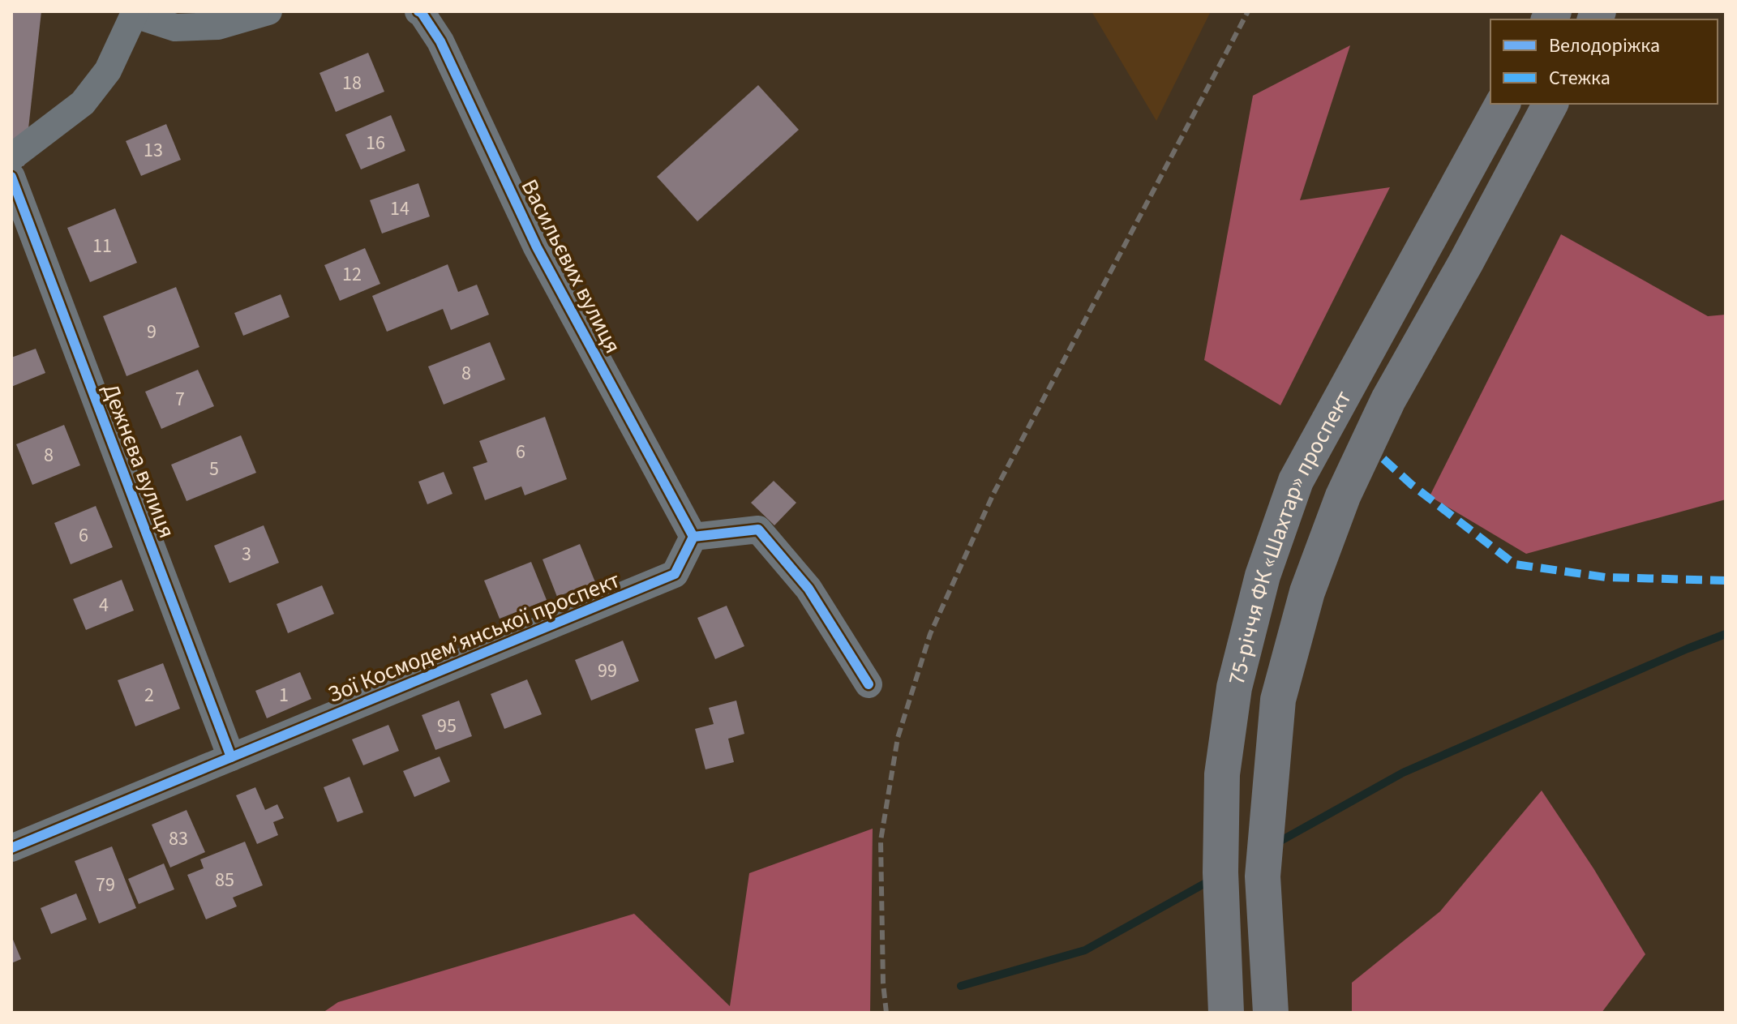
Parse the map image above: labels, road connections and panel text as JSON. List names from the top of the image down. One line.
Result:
{"streets":{"main road":["75-річчя ФК «Шахтар» проспект"],"street":["Васильєвих вулиця","Дежнєва вулиця","Зої Космодем’янської проспект"]},"crossings":[["Васильєвих вулиця","Зої Космодем’янської проспект"],["Дежнєва вулиця","Зої Космодем’янської проспект"]],"house_numbers":["18","16","13","14","11","12","9","8","7","6","8","5","6","3","4","99","2","1","95","83","85","79"],"legend":["Велодоріжка","Стежка"]}
